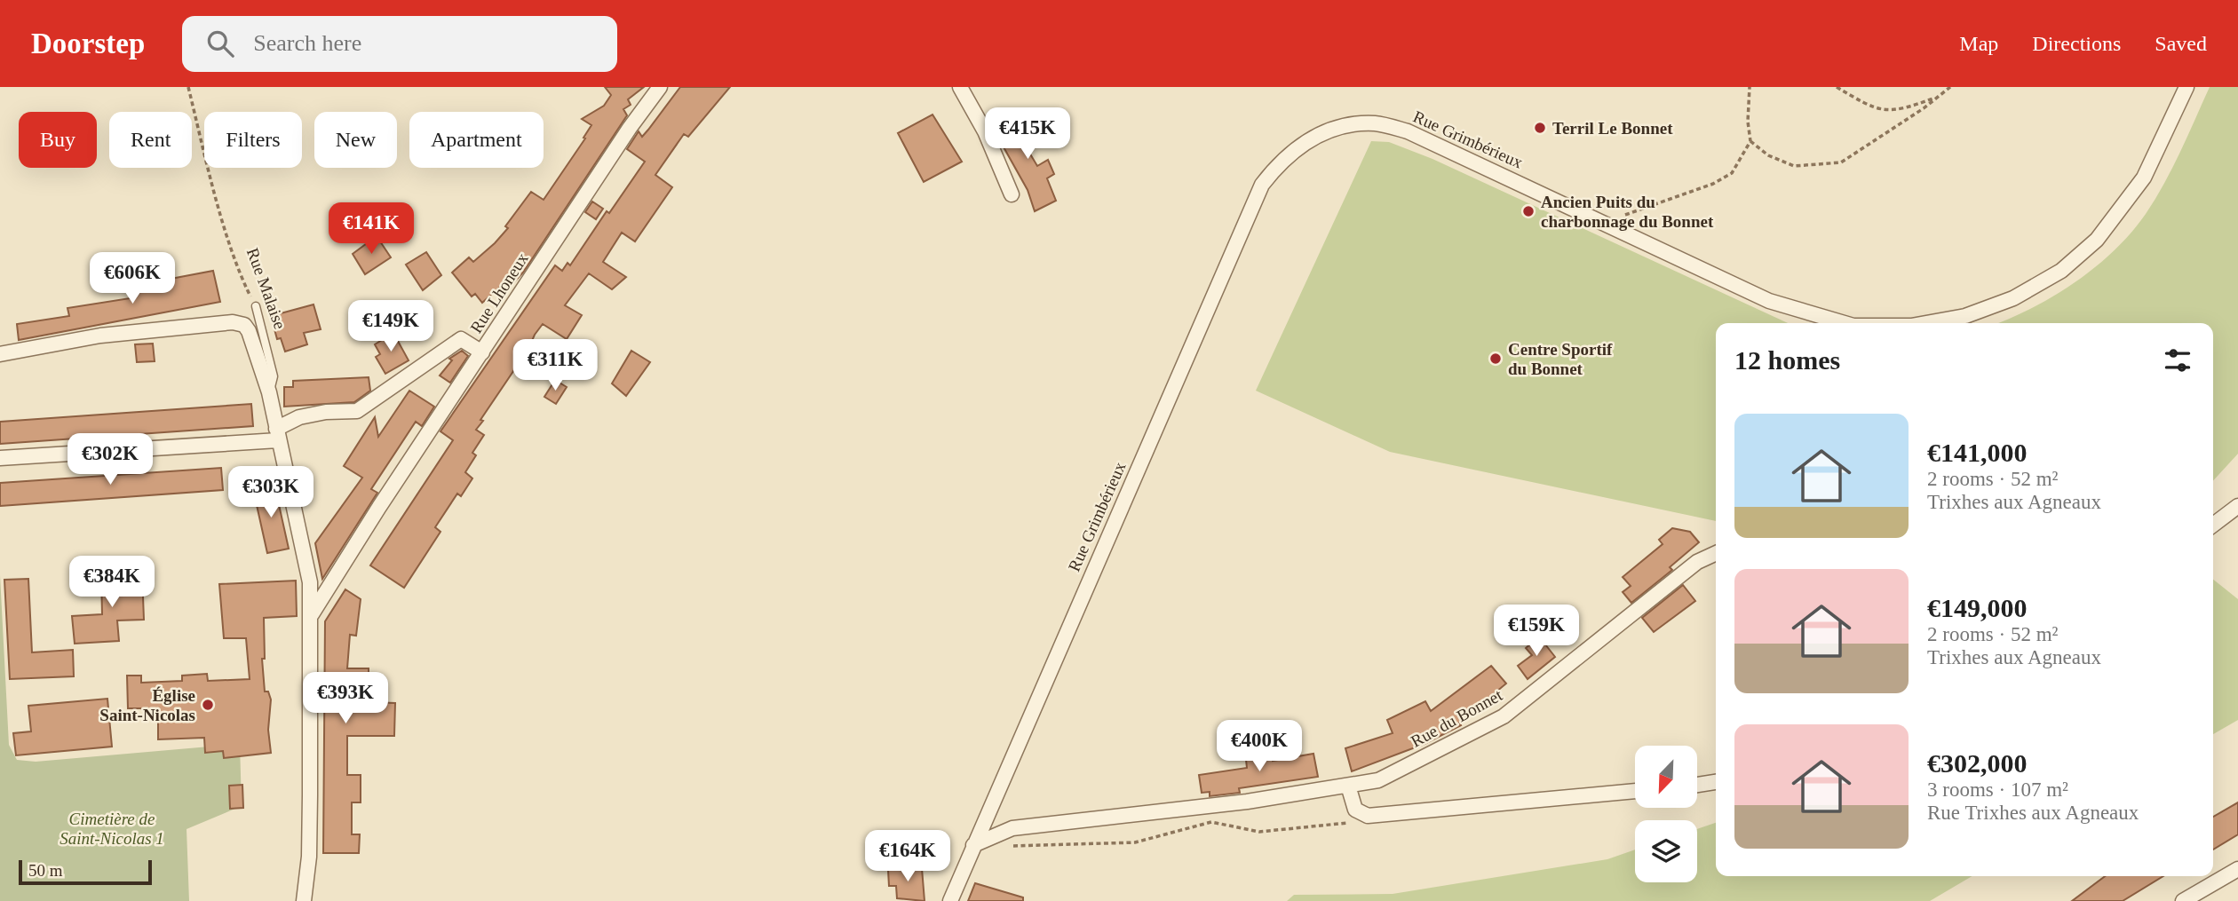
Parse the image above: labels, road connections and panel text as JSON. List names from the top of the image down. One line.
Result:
{"streets":{"street":["Rue Grimbérieux","Rue Malaise","Rue Lhoneux","Rue du Bonnet"]},"crossings":[["Rue Grimbérieux","Rue du Bonnet"],["Rue Malaise","Rue Lhoneux"]],"parks":["Cimetière de Saint-Nicolas 1"],"places":["Terril Le Bonnet","Ancien Puits du charbonnage du Bonnet","Centre Sportif du Bonnet","Église Saint-Nicolas"],"scale_bar":"50 m","north":"bottom left","page":{"header":"Doorstep","search":"Search here","nav":["Map","Directions","Saved"],"price":["€415K","€141K","€606K","€149K","€311K","€302K","€303K","€384K","€159K","€393K","€400K","€164K"],"chip":["Buy","Rent","Filters","New","Apartment"],"heading":"12 homes","list":[{"name":"€141,000","note":"2 rooms · 52 m² · Trixhes aux Agneaux"},{"name":"€149,000","note":"2 rooms · 52 m² · Trixhes aux Agneaux"},{"name":"€302,000","note":"3 rooms · 107 m² · Rue Trixhes aux Agneaux"}],"scale":"50 m"}}
